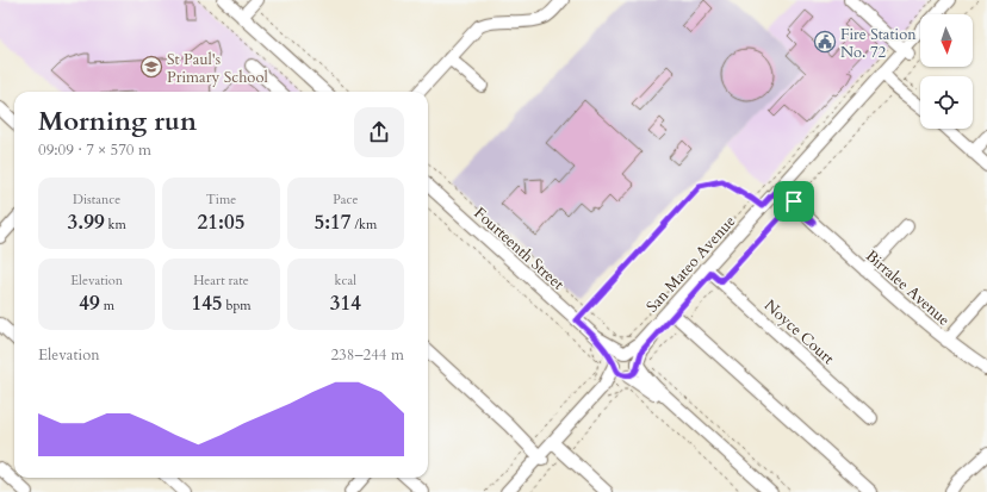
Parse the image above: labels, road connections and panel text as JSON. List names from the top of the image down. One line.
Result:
{"streets":{"street":["Fourteenth Street","San Mateo Avenue","Birralee Avenue","Noyce Court"]},"crossings":[["Fourteenth Street","San Mateo Avenue"],["San Mateo Avenue","Birralee Avenue"],["San Mateo Avenue","Noyce Court"]],"places":{"public building":["Fire Station No. 72"],"school or university":["St Paul's Primary School"]},"north":"bottom","page":{"heading":["Morning run","09:09 · 7 × 570 m"],"stats":[["Distance","3.99 km"],["Time","21:05"],["Pace","5:17 /km"],["Elevation","49 m"],["Heart rate","145 bpm"],["kcal","314"]],"chart":["Elevation","238–244 m"]}}
